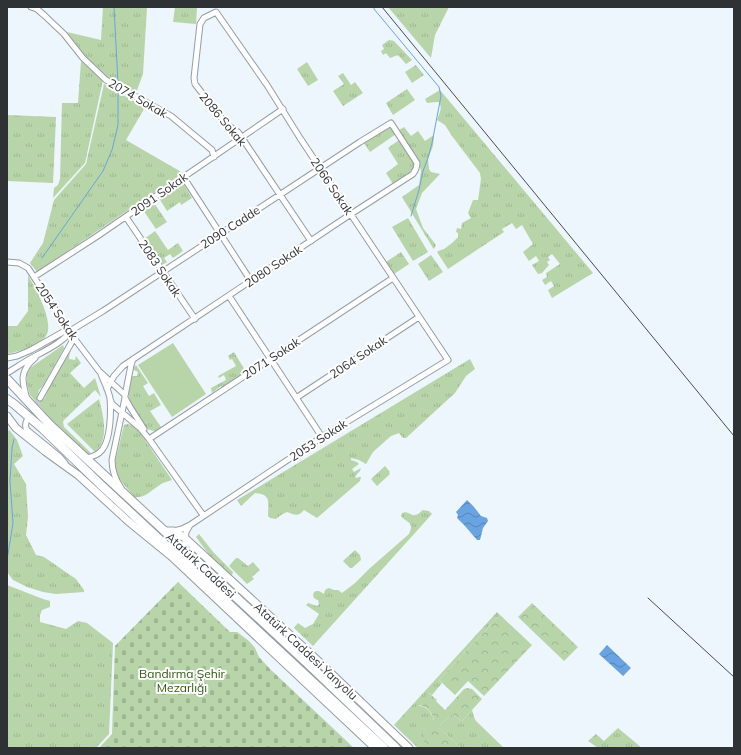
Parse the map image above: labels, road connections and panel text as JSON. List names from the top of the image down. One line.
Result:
{"streets":{"highway":["Atatürk Caddesi"],"main road":["Atatürk Caddesi Yanyolu"],"street":["2074 Sokak","2086 Sokak","2066 Sokak","2091 Sokak","2090 Cadde","2080 Sokak","2083 Sokak","2054 Sokak","2064 Sokak","2071 Sokak","2053 Sokak"]},"crossings":[["2074 Sokak","2091 Sokak"],["2086 Sokak","2066 Sokak"],["2086 Sokak","2091 Sokak"],["2086 Sokak","2090 Cadde"],["2086 Sokak","2080 Sokak"],["2066 Sokak","2091 Sokak"],["2066 Sokak","2090 Cadde"],["2066 Sokak","2080 Sokak"],["2066 Sokak","2064 Sokak"],["2066 Sokak","2071 Sokak"],["2066 Sokak","2053 Sokak"],["2091 Sokak","2083 Sokak"],["2091 Sokak","2054 Sokak"],["2090 Cadde","2080 Sokak"],["2090 Cadde","2083 Sokak"],["2090 Cadde","2054 Sokak"],["2080 Sokak","2083 Sokak"],["2080 Sokak","2054 Sokak"],["2054 Sokak","2071 Sokak"],["2054 Sokak","2053 Sokak"]],"parks":["Bandırma Şehir Mezarlığı"]}
